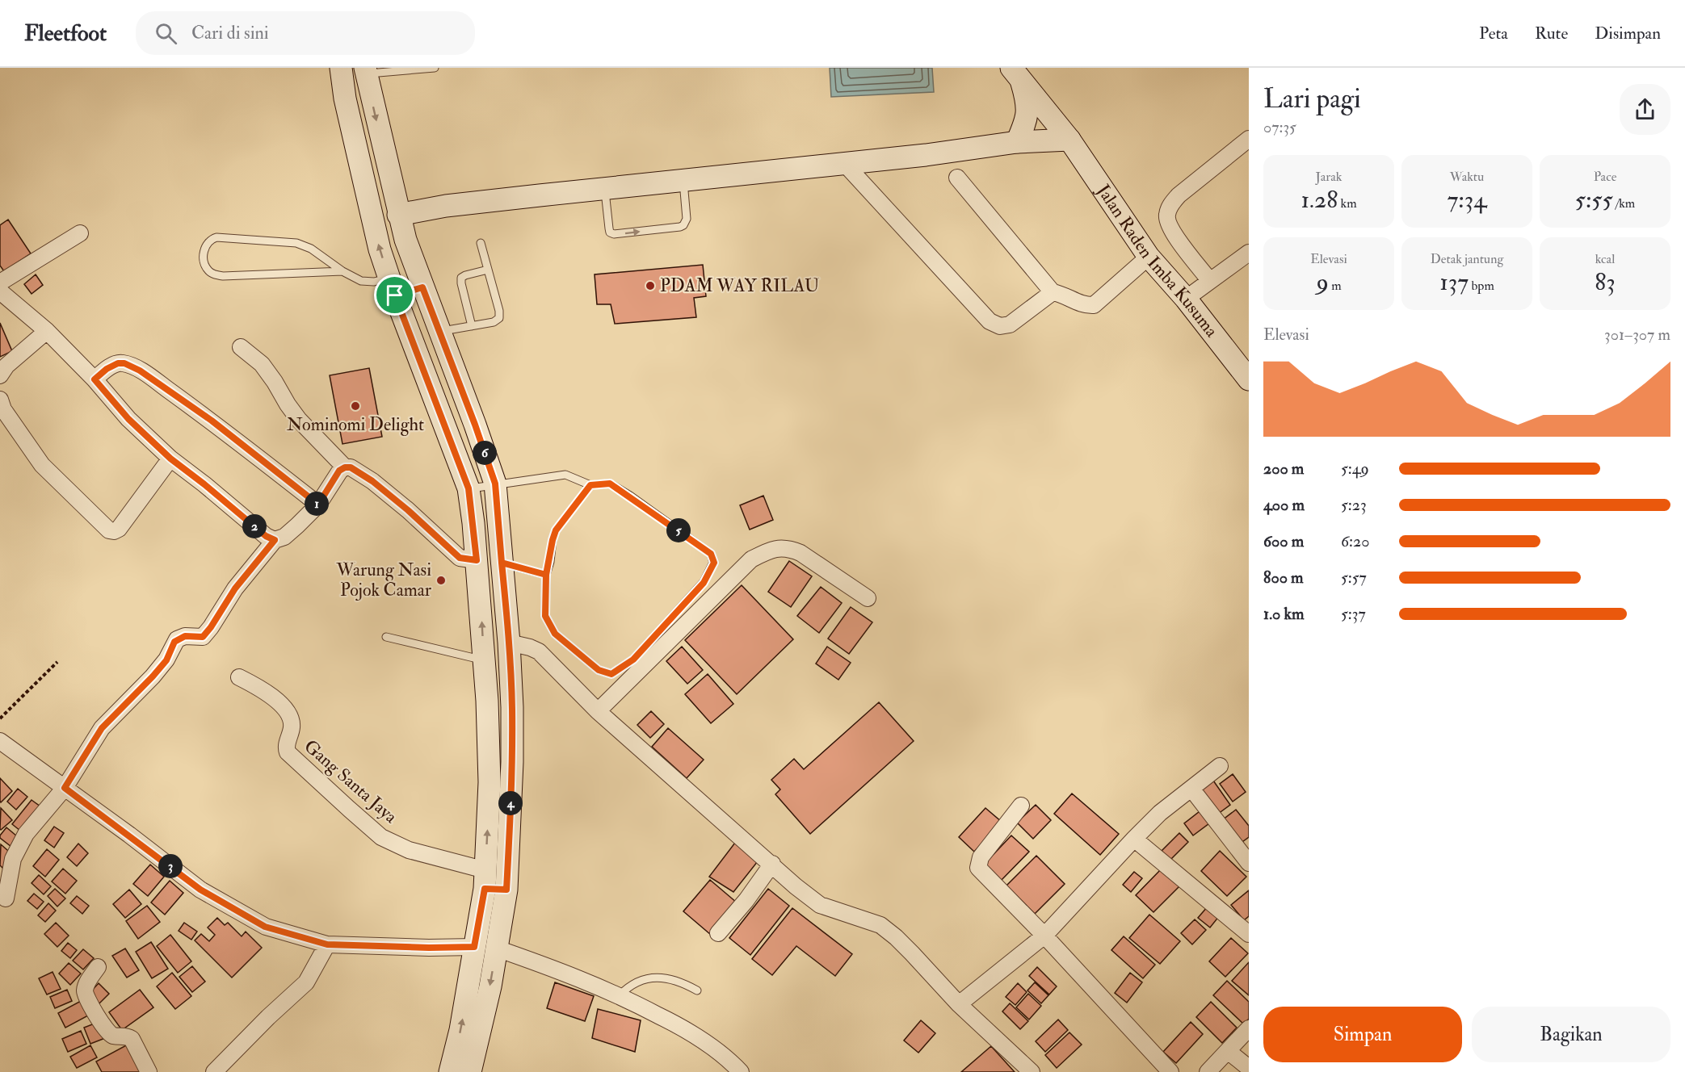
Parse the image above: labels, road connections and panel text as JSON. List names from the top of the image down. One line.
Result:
{"streets":{"main road":["Jalan Raden Imba Kusuma"],"street":["Gang Santa Jaya"]},"places":["PDAM WAY RILAU","Nominomi Delight","Warung Nasi Pojok Camar"],"page":{"header":"Fleetfoot","search":"Cari di sini","nav":["Peta","Rute","Disimpan"],"heading":["Lari pagi","07:35"],"stats":[["Jarak","1.28 km"],["Waktu","7:34"],["Pace","5:55 /km"],["Elevasi","9 m"],["Detak jantung","137 bpm"],["kcal","83"]],"chart":["Elevasi","301–307 m"],"pins":["6","1","2","5","4","3"],"list":[{"name":"200 m","note":"5:49"},{"name":"400 m","note":"5:23"},{"name":"600 m","note":"6:20"},{"name":"800 m","note":"5:57"},{"name":"1.0 km","note":"5:37"}],"buttons":["Simpan","Bagikan"]}}
